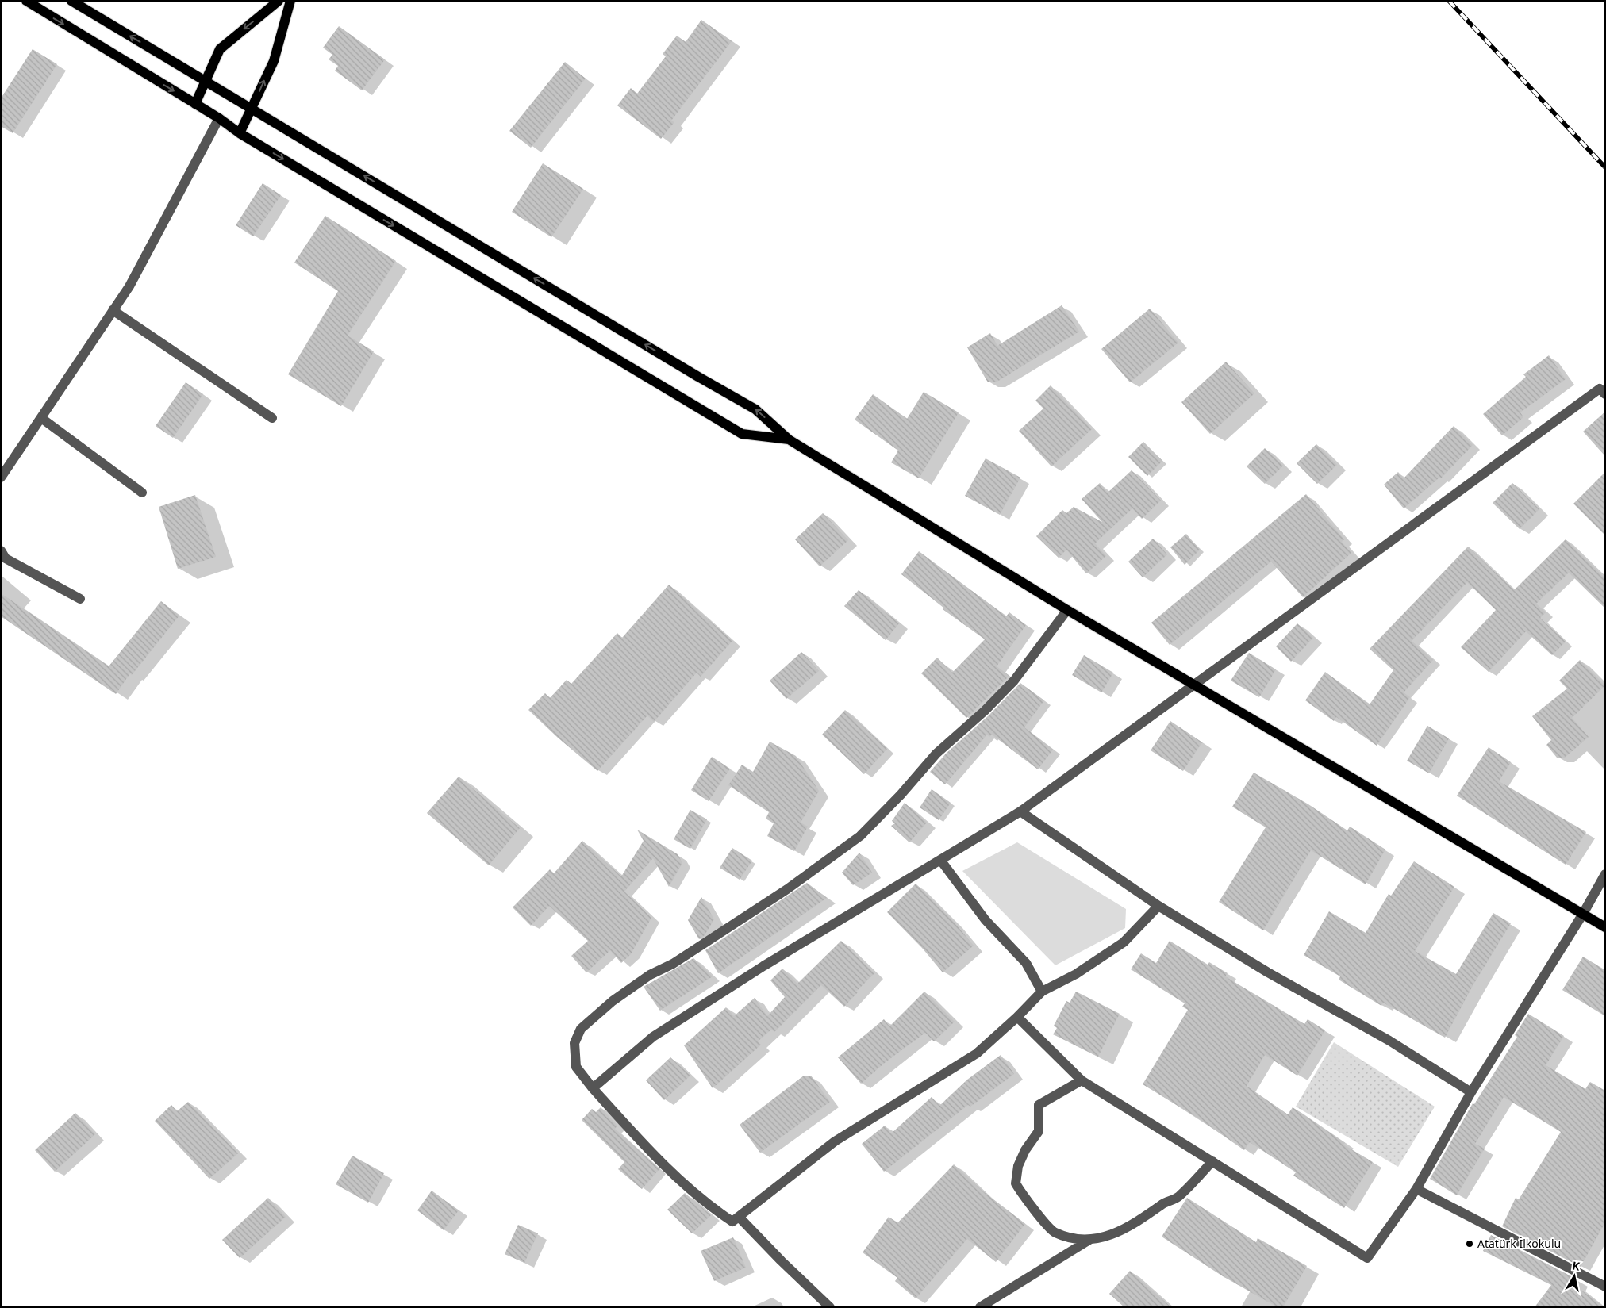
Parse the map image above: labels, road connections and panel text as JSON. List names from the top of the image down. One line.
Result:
{"places":["Atatürk İlkokulu"],"north":"top"}
